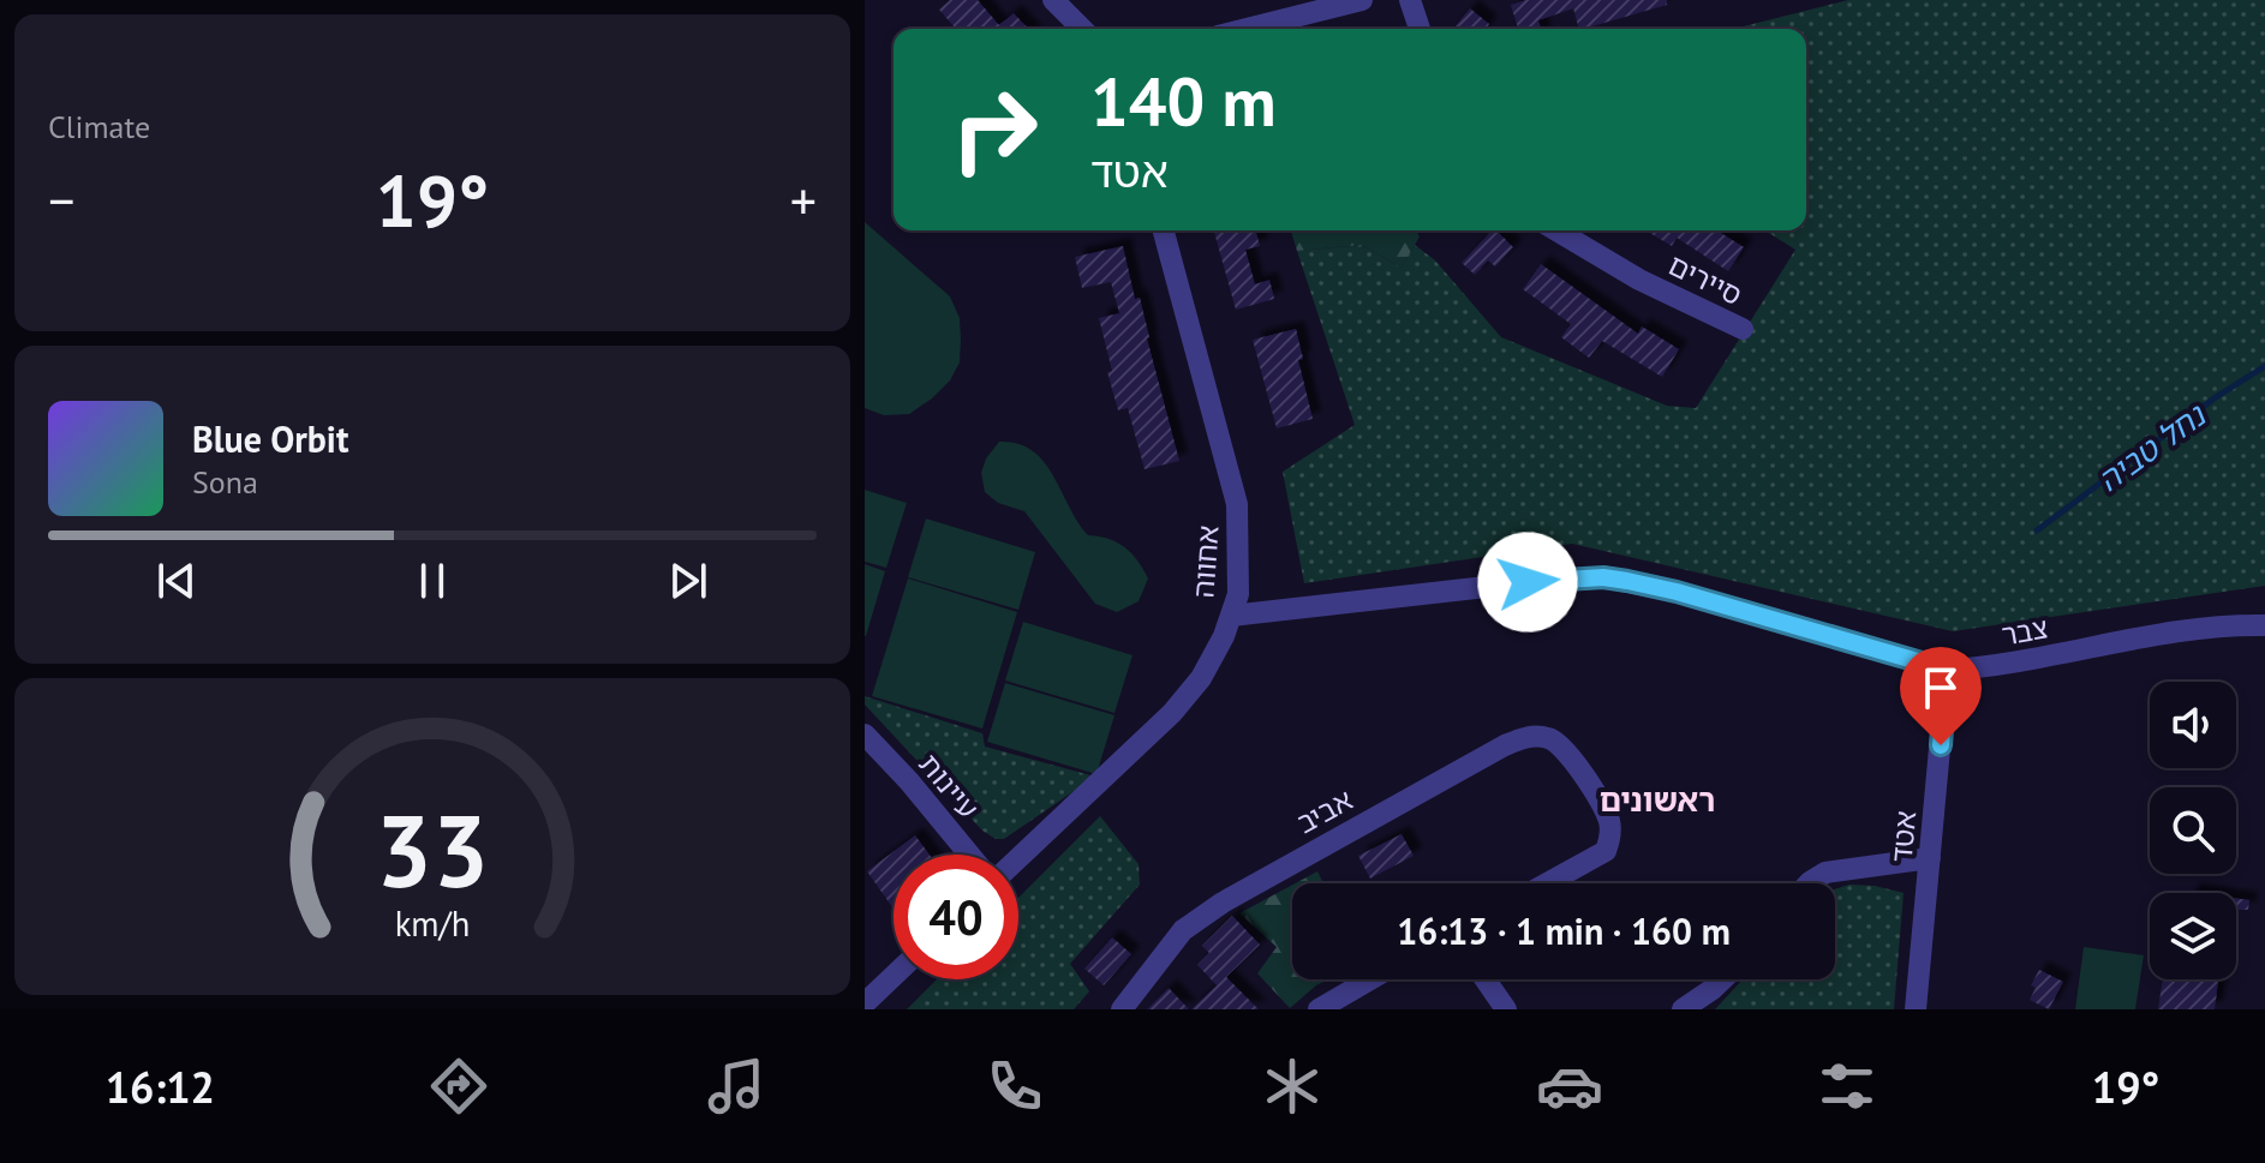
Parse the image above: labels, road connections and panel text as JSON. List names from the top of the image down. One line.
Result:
{"streets":{"street":["סיירים","אחווה","צבר","עיינות","אביב","אטד"]},"crossings":[["אחווה","צבר"],["צבר","אטד"]],"districts":["ראשונים"],"water":["נחל טביה"],"page":{"tile":"Climate","turn":["140 m","אטד"],"heat":["−","19°","+"],"song":["Blue Orbit","Sona"],"limit":"40","trip":"16:13 · 1 min · 160 m","tabs":["16:12","19°"],"gauge":["33","km/h"]}}
